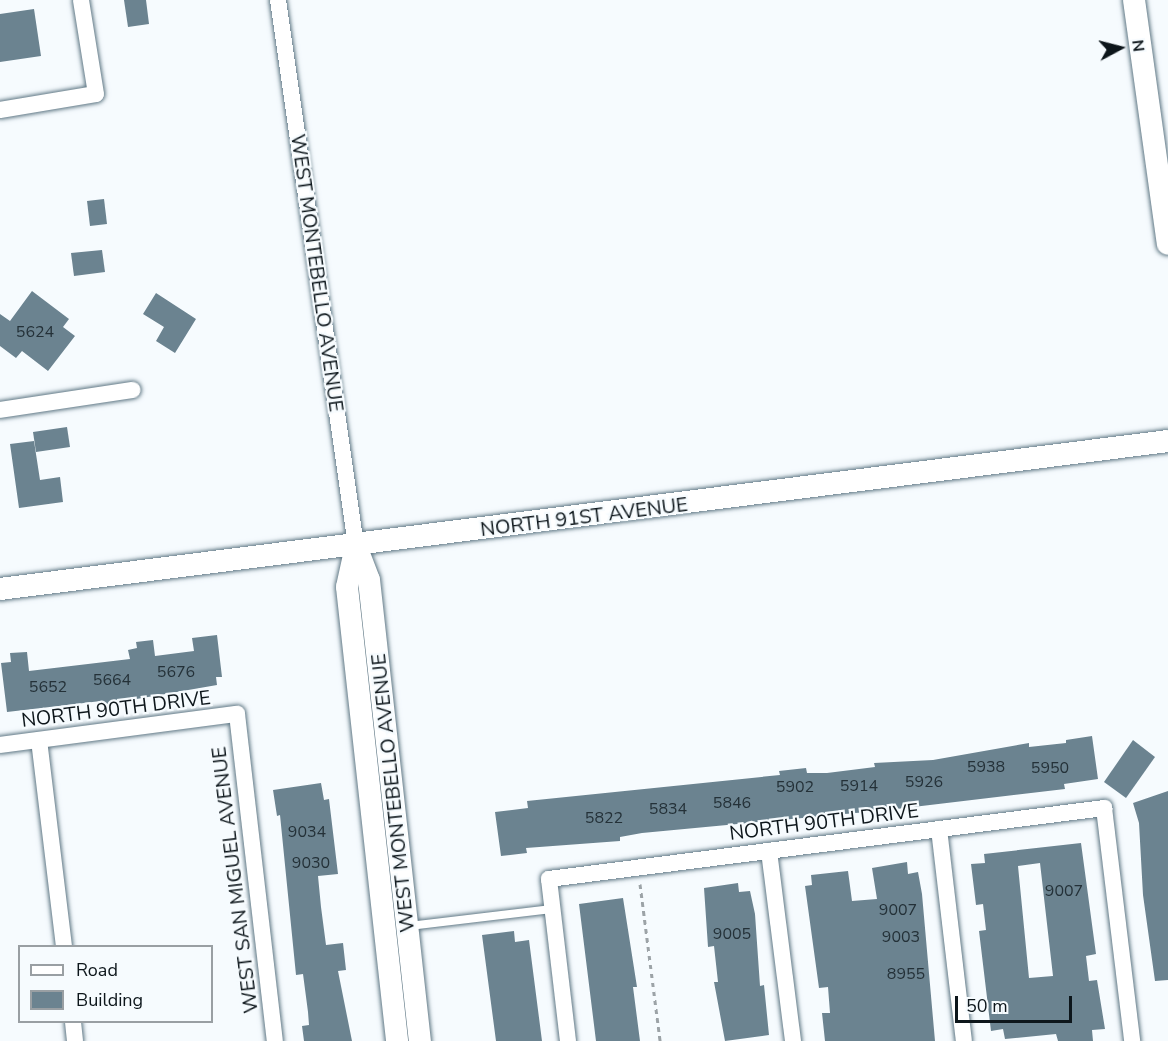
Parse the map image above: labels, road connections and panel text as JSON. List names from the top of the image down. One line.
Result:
{"streets":{"main road":["WEST MONTEBELLO AVENUE","NORTH 91ST AVENUE"],"street":["NORTH 90TH DRIVE","WEST SAN MIGUEL AVENUE"]},"crossings":[["WEST MONTEBELLO AVENUE","NORTH 91ST AVENUE"],["NORTH 90TH DRIVE","WEST SAN MIGUEL AVENUE"]],"house_numbers":["5624","5676","5664","5652","5938","5950","5926","5914","5902","5846","5834","5822","9034","9030","9007","9007","9005","9003","8955"],"legend":["Road","Building"],"scale_bar":"50 m","north":"right"}
